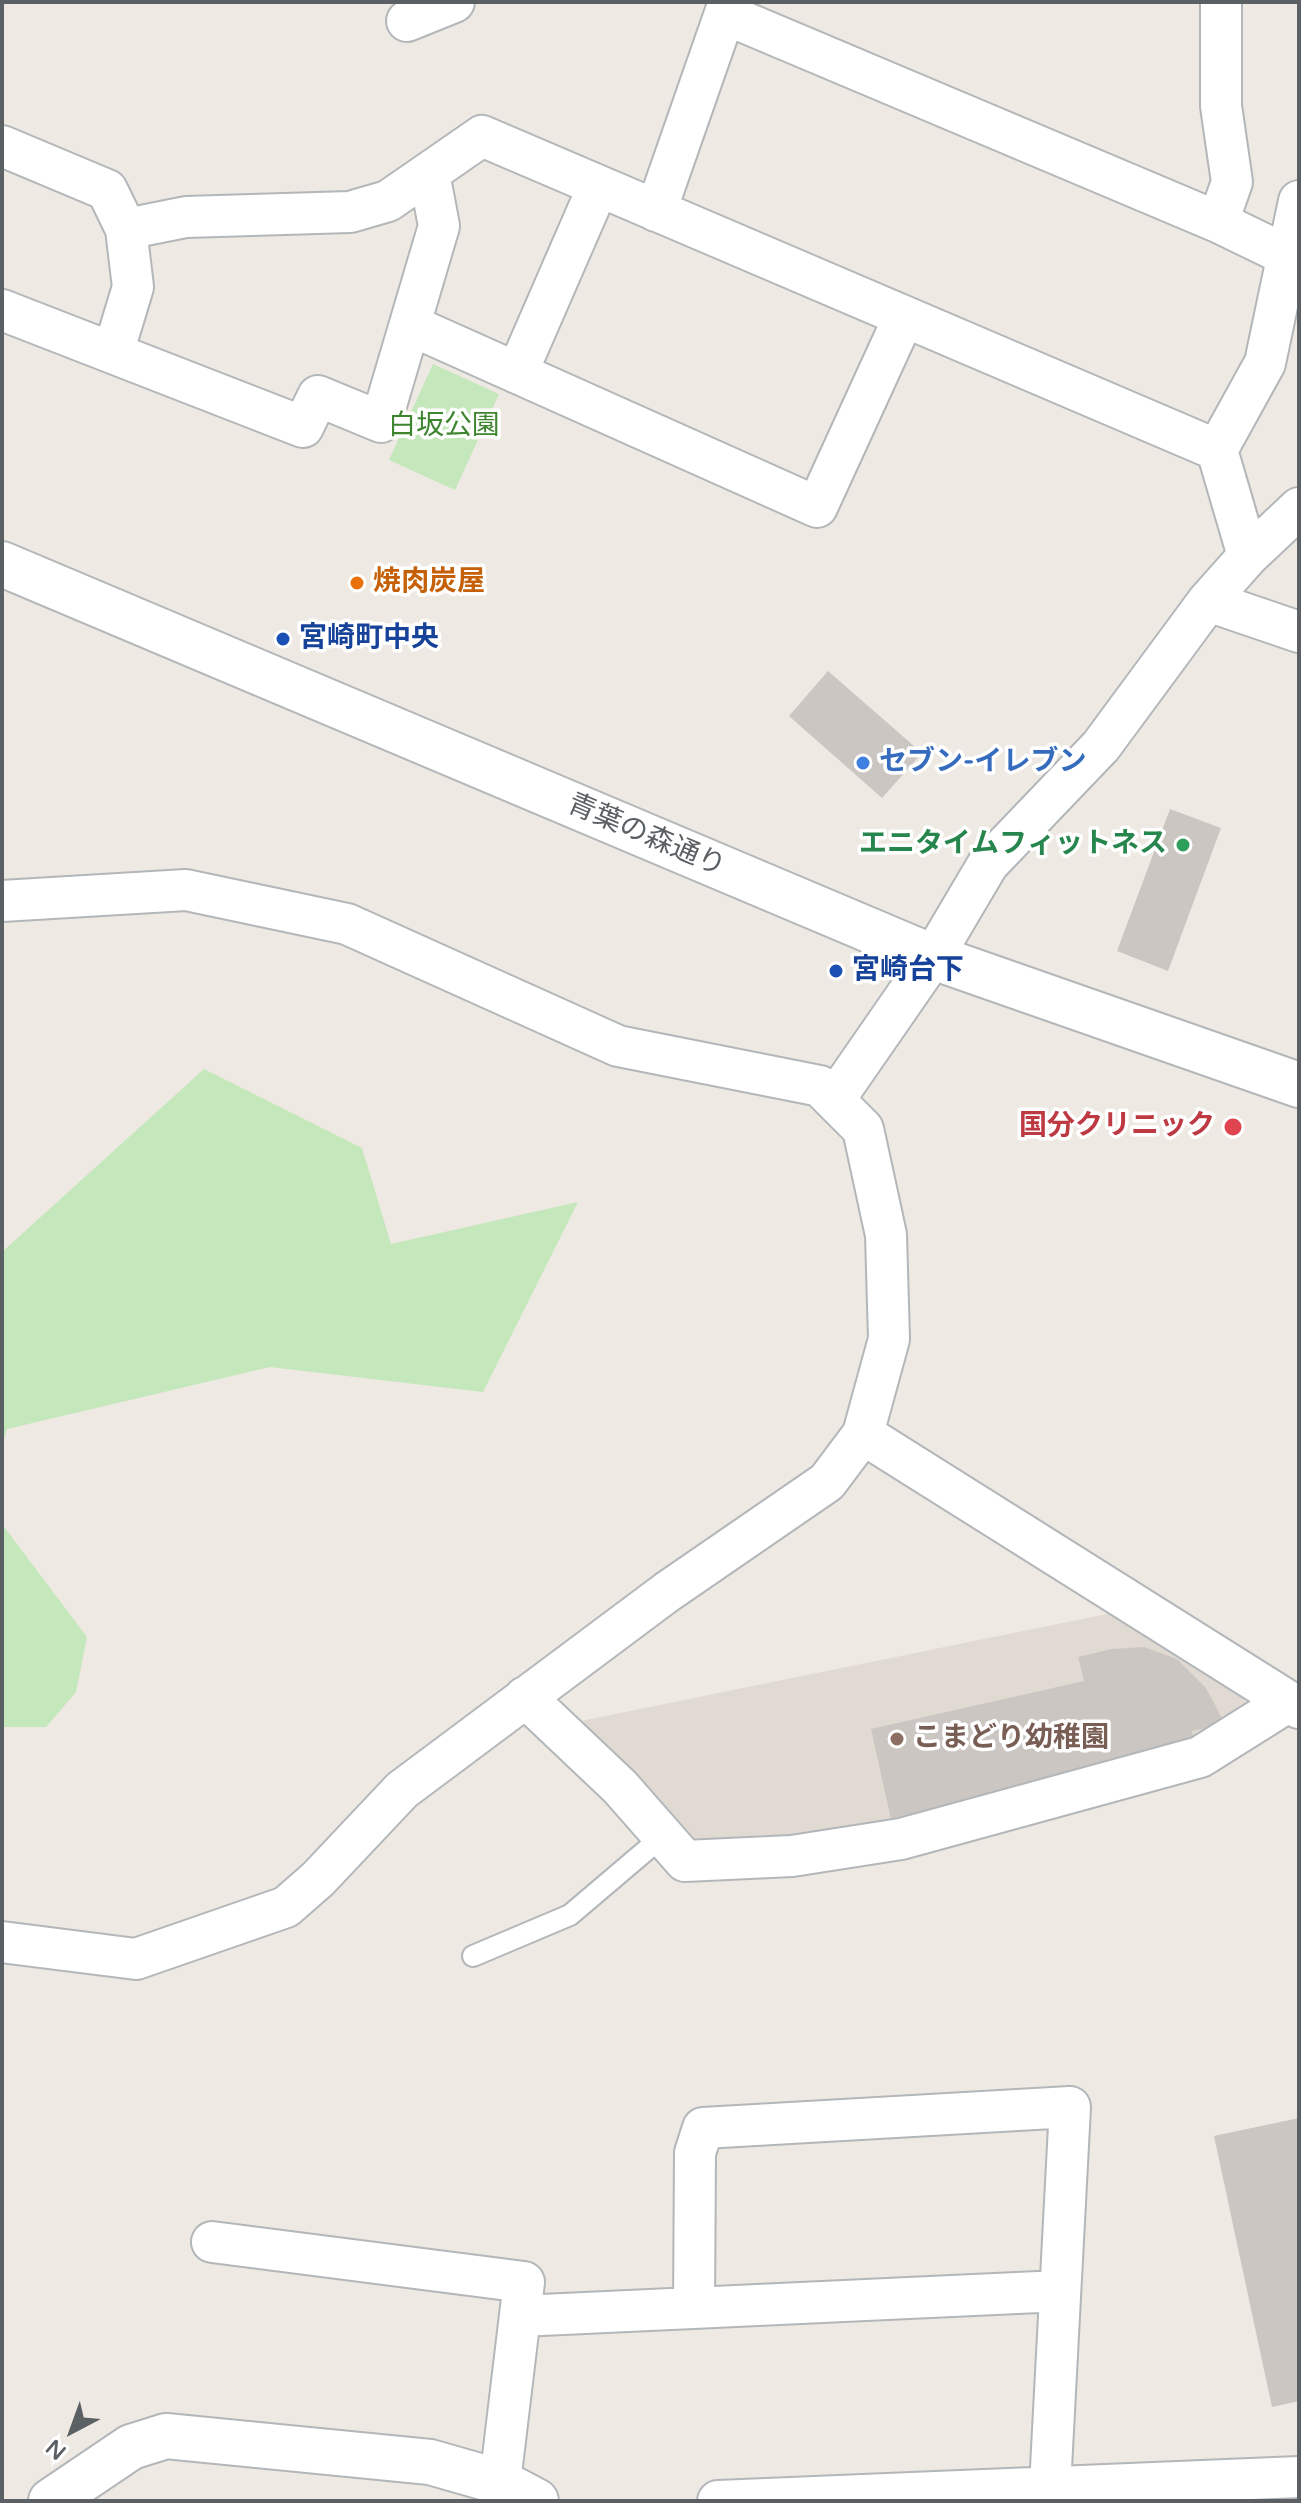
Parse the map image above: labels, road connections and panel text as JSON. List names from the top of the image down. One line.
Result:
{"streets":{"street":["青葉の森通り"]},"parks":["白坂公園"],"places":["焼肉炭屋","宮崎町中央","セブン-イレブン","エニタイムフィットネス","宮崎台下","国分クリニック","こまどり幼稚園"],"north":"bottom left"}
